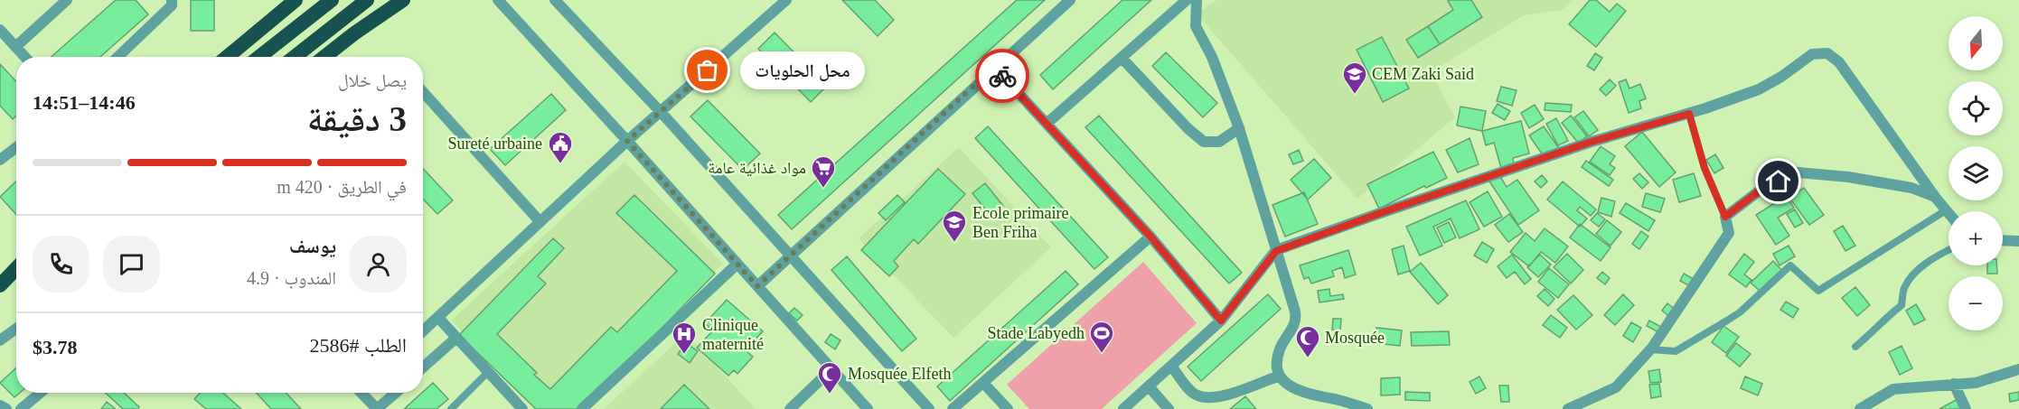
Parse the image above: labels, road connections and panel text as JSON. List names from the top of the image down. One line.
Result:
{"places":{"other":["محل الحلويات"],"school or university":["CEM Zaki Said","Ecole primaire Ben Friha"],"public building":["Sureté urbaine"],"supermarket":["مواد غذائية عامة"],"sports":["Stade Labyedh"],"hospital":["Clinique maternité"],"mosque":["Mosquée","Mosquée Elfeth"]},"north":"bottom","page":{"map_buttons":["+","−"],"bubble":"محل الحلويات","heading":["3 دقيقة","يصل خلال","14:46–14:51"],"panel":["يوسف","المندوب · 4.9","الطلب #2586","$3.78"],"bar":"في الطريق · 420 m"}}
